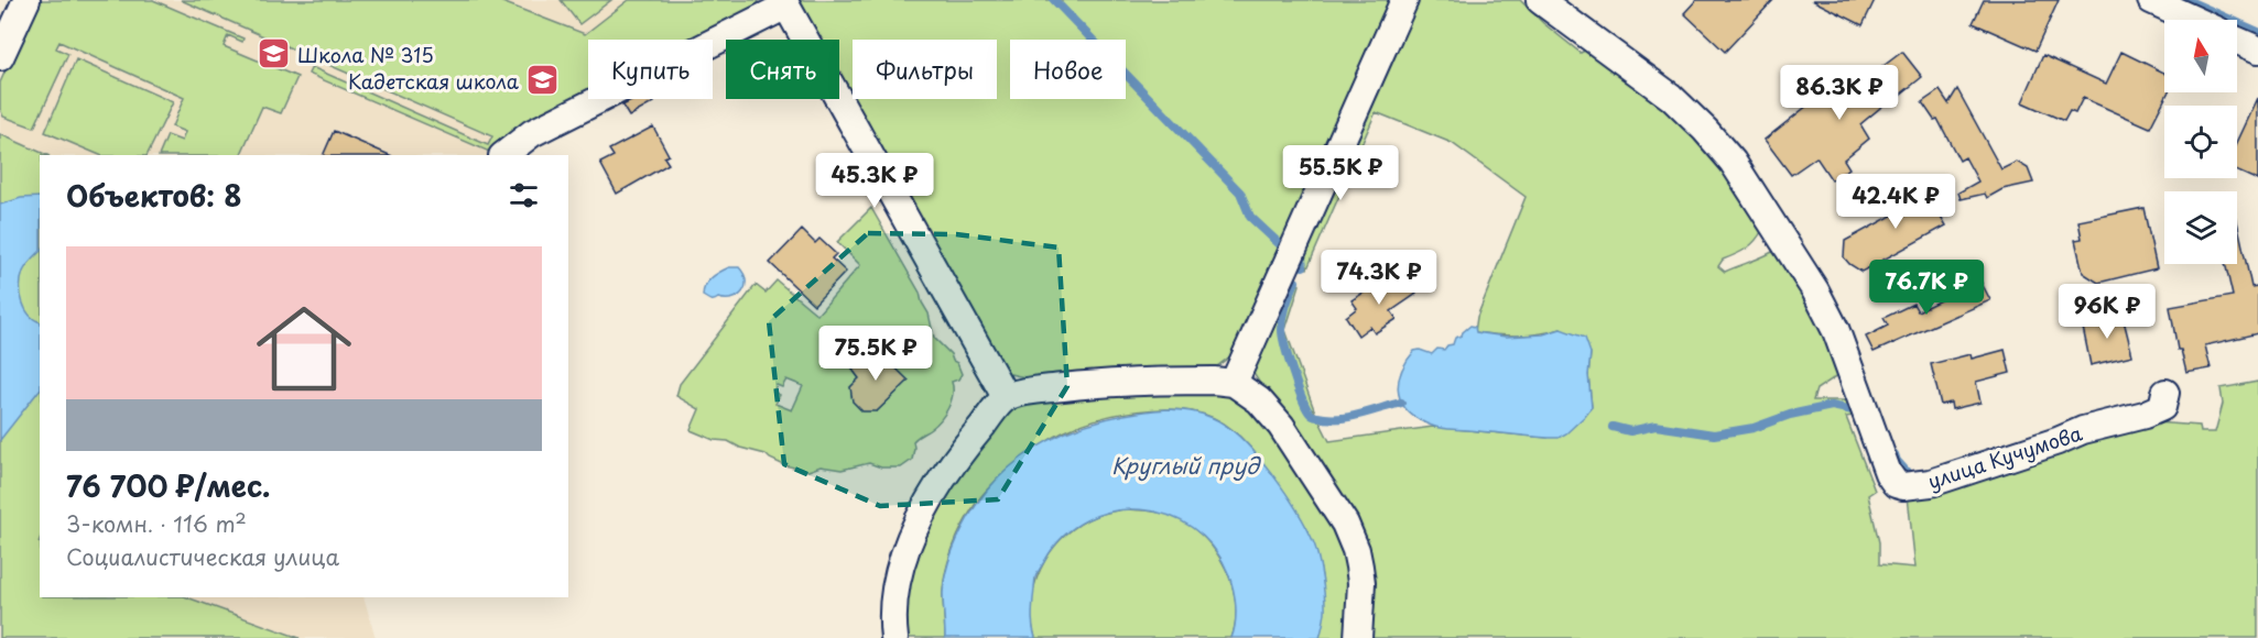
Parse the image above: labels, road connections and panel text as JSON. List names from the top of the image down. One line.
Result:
{"streets":{"street":["улица Кучумова"]},"water":["Круглый пруд"],"places":{"school or university":["Школа № 315","Кадетская школа"]},"north":"top","page":{"chip":["Купить","Снять","Фильтры","Новое"],"price":["86.3K ₽","55.5K ₽","45.3K ₽","42.4K ₽","74.3K ₽","76.7K ₽","96K ₽","75.5K ₽"],"heading":"Объектов: 8","list":[{"name":"76 700 ₽/мес.","note":"3-комн. · 116 m² · Социалистическая улица"}]}}
